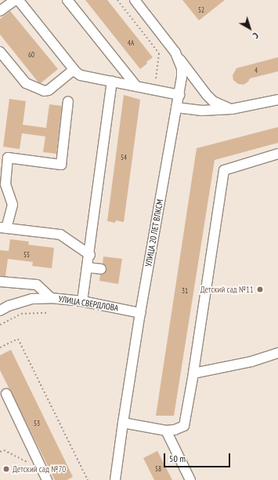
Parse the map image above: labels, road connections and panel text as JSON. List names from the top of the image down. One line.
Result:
{"streets":{"street":["УЛИЦА 20 ЛЕТ ВЛКСМ","УЛИЦА СВЕРДЛОВА"]},"crossings":[["УЛИЦА 20 ЛЕТ ВЛКСМ","УЛИЦА СВЕРДЛОВА"]],"places":["Детский сад №11","Детский сад №70"],"house_numbers":["52","4А","60","4","54","55","31","53","58"],"scale_bar":"50 m","north":"bottom right"}
